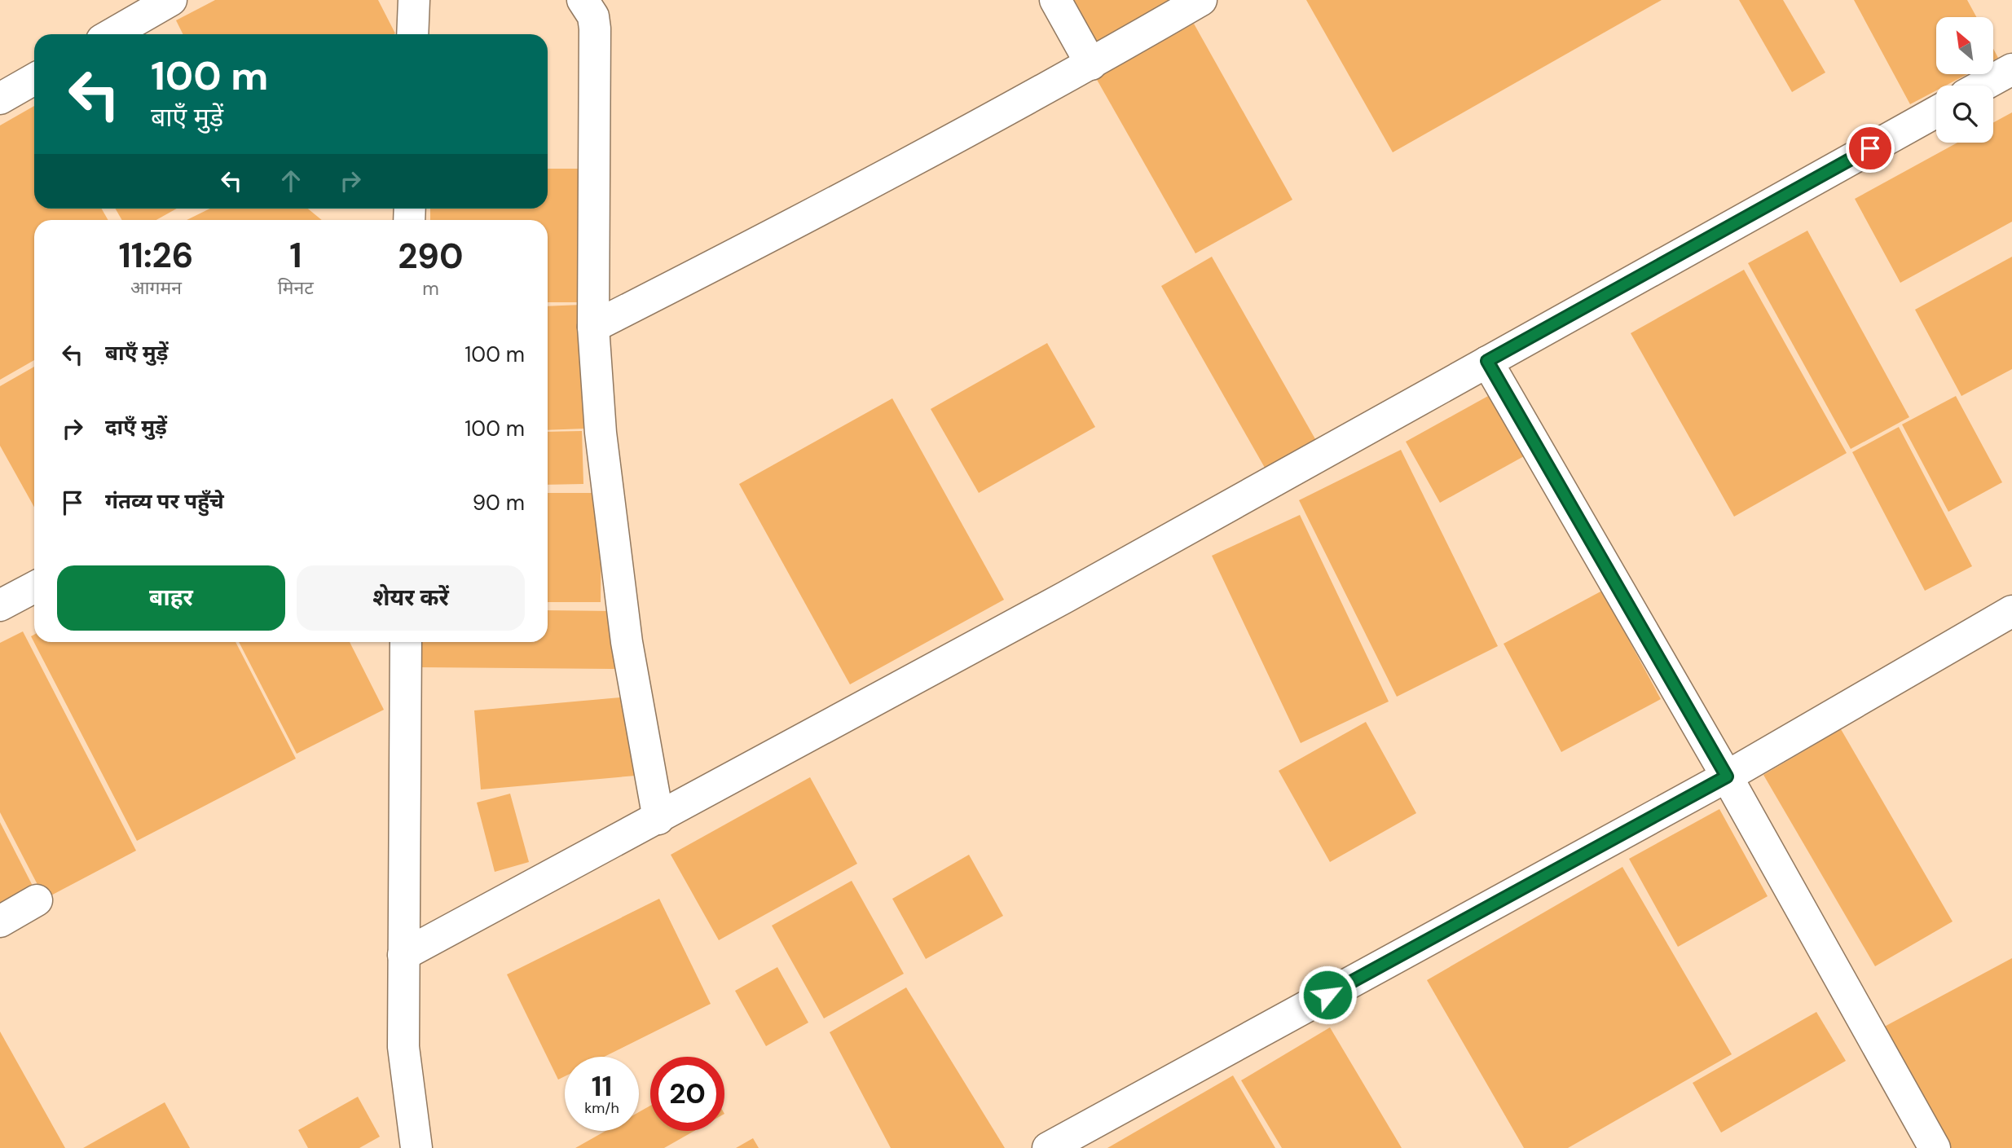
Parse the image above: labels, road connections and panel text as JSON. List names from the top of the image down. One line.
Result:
{"north":"top left","page":{"turn":["100 m","बाएँ मुड़ें"],"eta":["11:26","आगमन","1","मिनट","290","m"],"list":[{"name":"बाएँ मुड़ें","value":"100 m"},{"name":"दाएँ मुड़ें","value":"100 m"},{"name":"गंतव्य पर पहुँचे","value":"90 m"}],"buttons":["बाहर","शेयर करें"],"speed":"11 km/h","limit":"20"}}
